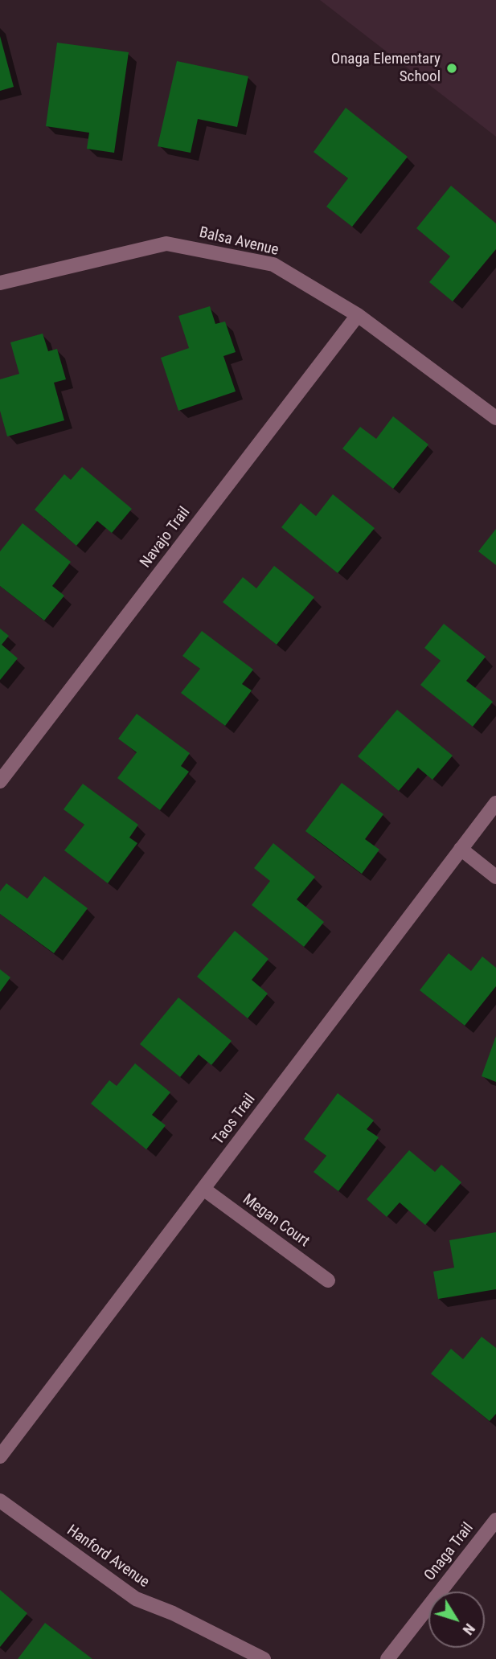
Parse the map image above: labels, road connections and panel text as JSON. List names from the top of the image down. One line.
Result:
{"streets":{"street":["Balsa Avenue","Navajo Trail","Taos Trail","Megan Court","Onaga Trail","Hanford Avenue"]},"crossings":[["Balsa Avenue","Navajo Trail"],["Taos Trail","Megan Court"]],"places":["Onaga Elementary School"],"north":"bottom right"}
